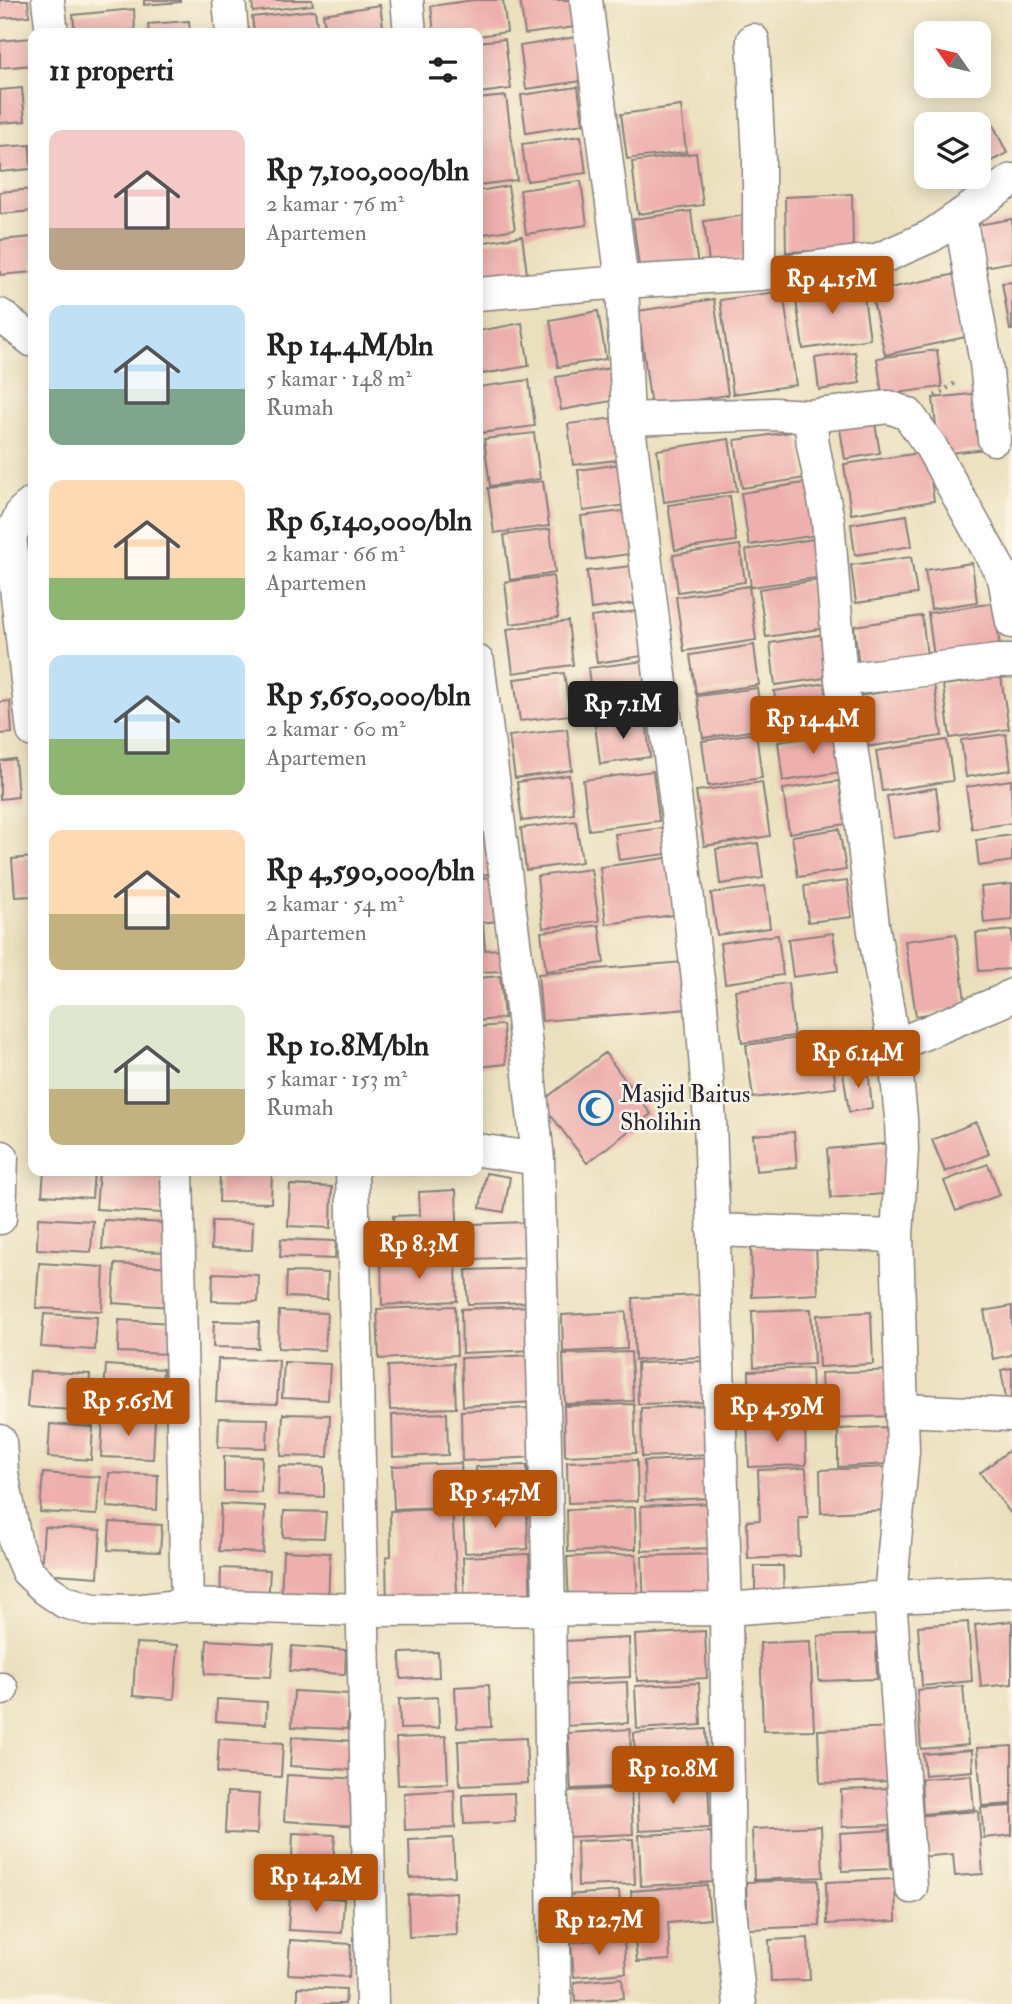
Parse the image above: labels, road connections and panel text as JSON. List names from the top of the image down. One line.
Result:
{"places":{"mosque":["Masjid Baitus Sholihin"]},"north":"top left","page":{"heading":"11 properti","list":[{"name":"Rp 7,100,000/bln","note":"2 kamar · 76 m² · Apartemen"},{"name":"Rp 14.4M/bln","note":"5 kamar · 148 m² · Rumah"},{"name":"Rp 6,140,000/bln","note":"2 kamar · 66 m² · Apartemen"},{"name":"Rp 5,650,000/bln","note":"2 kamar · 60 m² · Apartemen"},{"name":"Rp 4,590,000/bln","note":"2 kamar · 54 m² · Apartemen"},{"name":"Rp 10.8M/bln","note":"5 kamar · 153 m² · Rumah"}],"price":["Rp 4.15M","Rp 7.1M","Rp 14.4M","Rp 6.14M","Rp 8.3M","Rp 5.65M","Rp 4.59M","Rp 5.47M","Rp 10.8M","Rp 14.2M","Rp 12.7M"]}}
